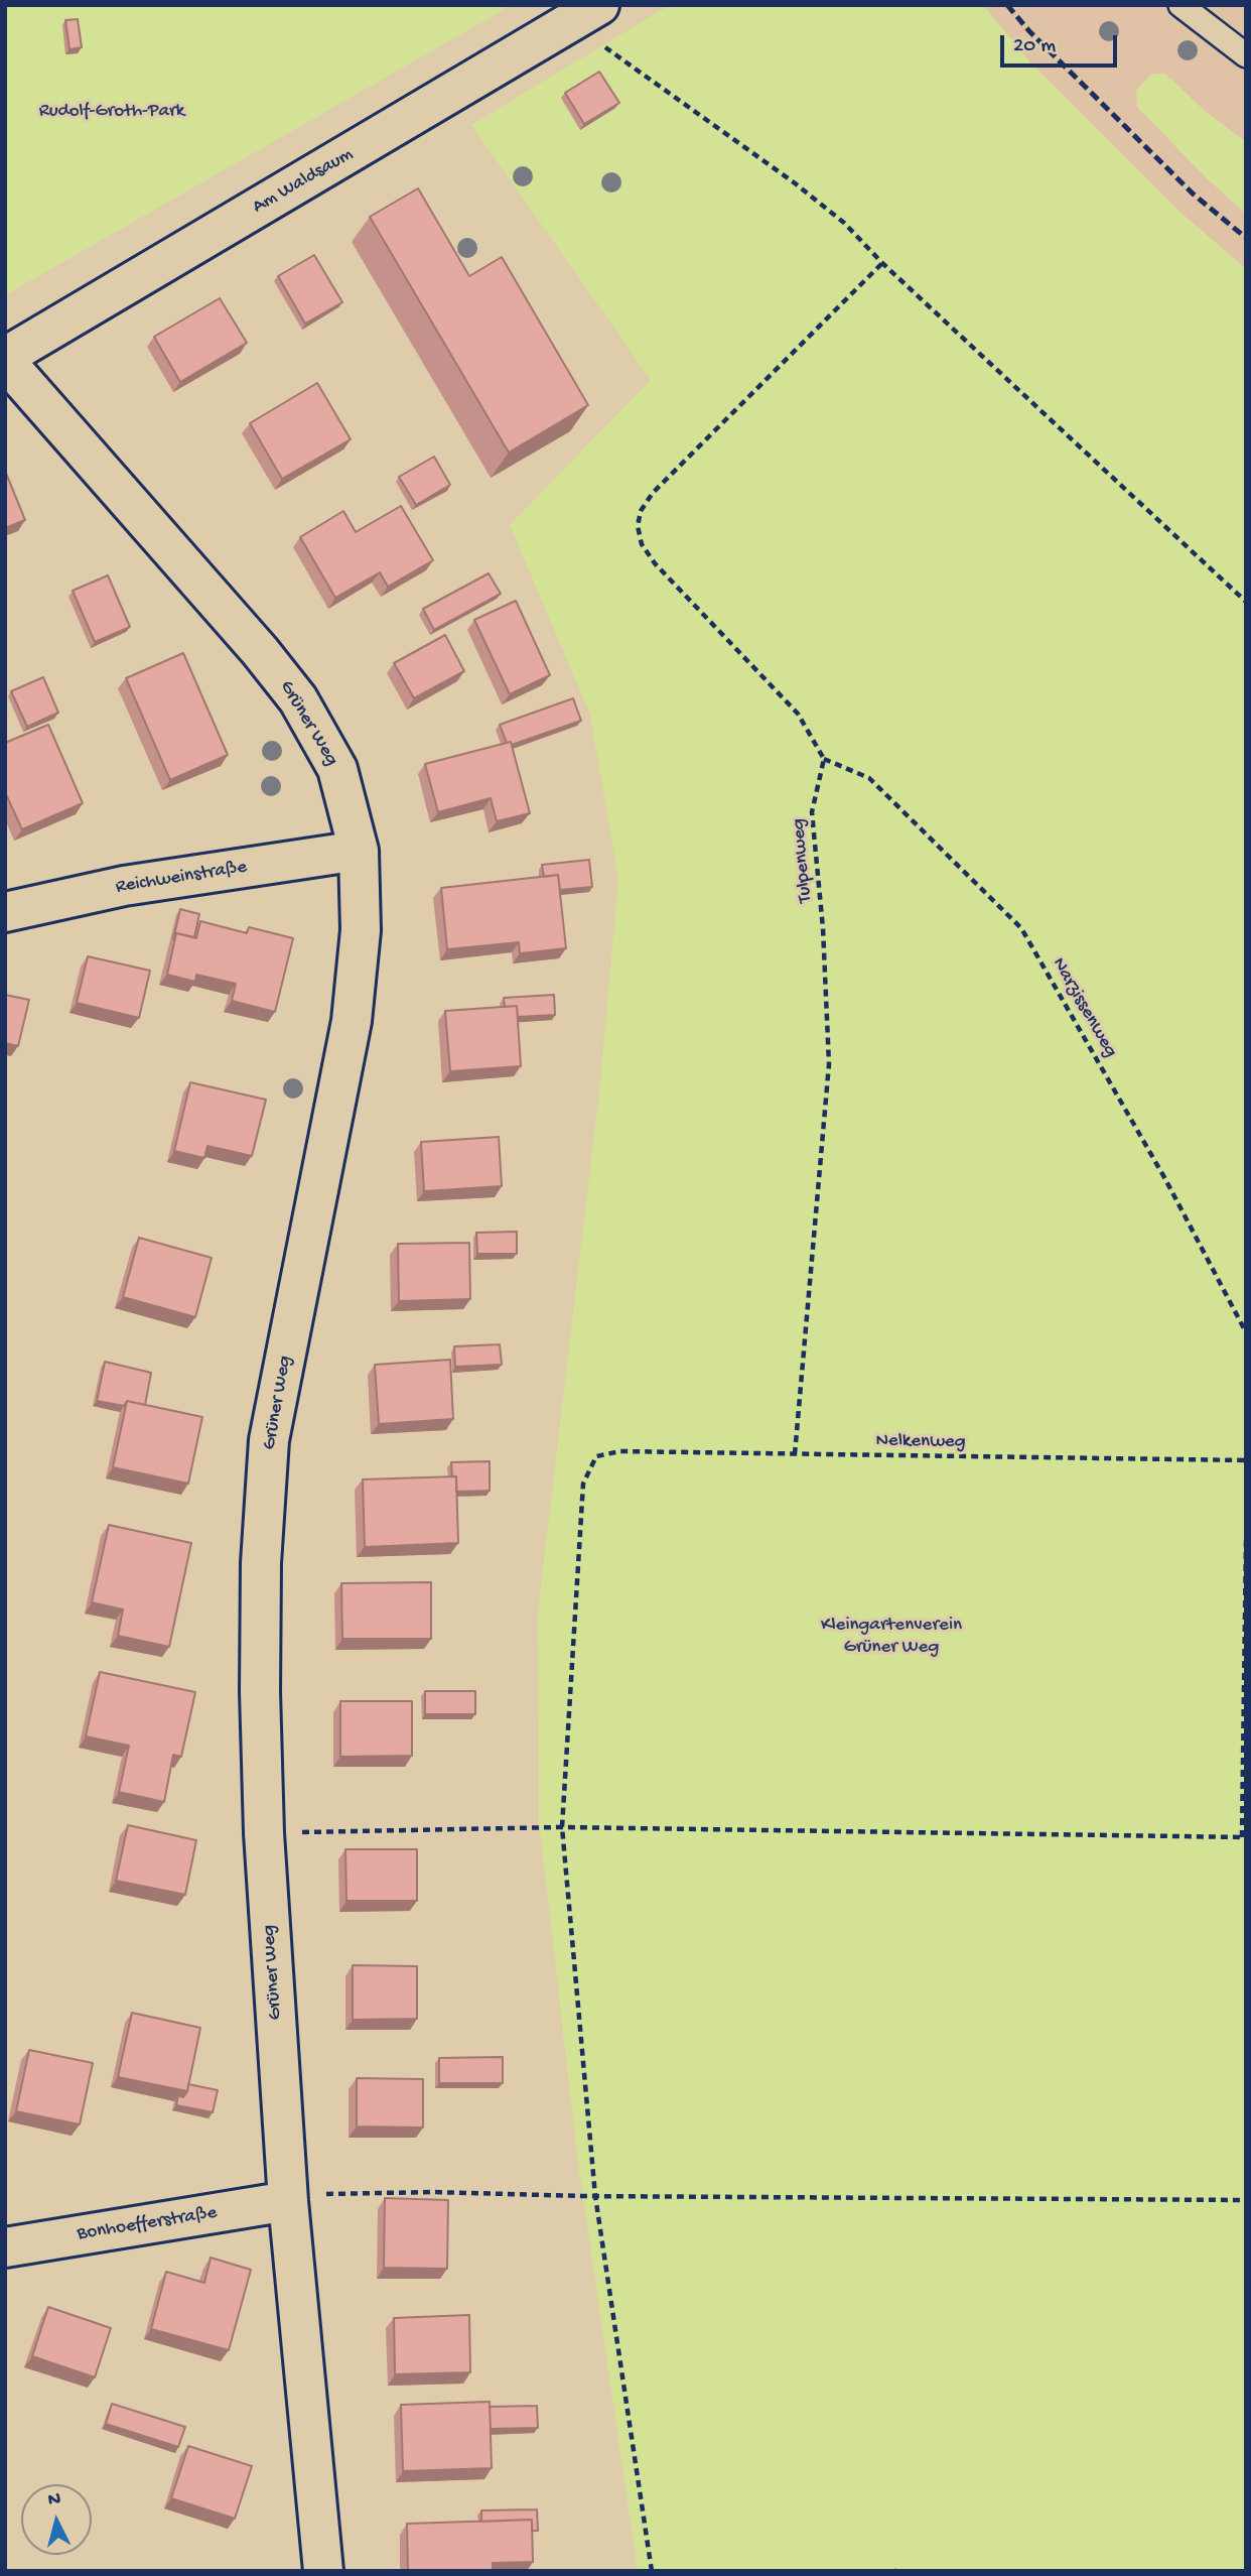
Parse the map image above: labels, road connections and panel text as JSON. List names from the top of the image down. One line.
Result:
{"streets":{"street":["Am Waldsaum","Grüner Weg","Reichweinstraße","Bonhoefferstraße"],"path":["Tulpenweg","Narzissenweg","Nelkenweg"]},"crossings":[["Am Waldsaum","Grüner Weg"],["Grüner Weg","Reichweinstraße"],["Grüner Weg","Bonhoefferstraße"],["Tulpenweg","Narzissenweg"],["Tulpenweg","Nelkenweg"]],"parks":["Rudolf-Groth-Park","Kleingartenverein Grüner Weg"],"scale_bar":"20 m","north":"top"}
